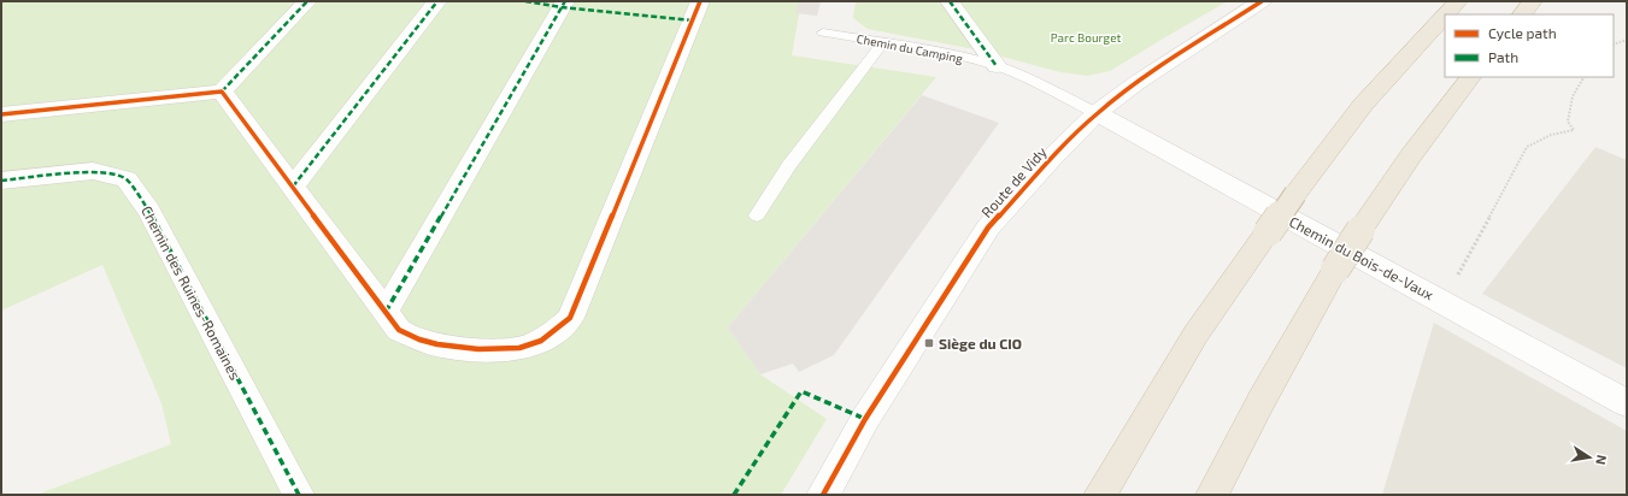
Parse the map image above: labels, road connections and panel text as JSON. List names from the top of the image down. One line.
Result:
{"streets":{"street":["Route de Vidy","Chemin du Bois-de-Vaux","Chemin des Ruines-Romaines"],"lane":["Chemin du Camping"]},"crossings":[["Chemin du Camping","Route de Vidy"],["Chemin du Camping","Chemin du Bois-de-Vaux"],["Route de Vidy","Chemin du Bois-de-Vaux"]],"parks":["Parc Bourget"],"places":{"transit":["Siège du CIO"]},"legend":["Cycle path","Path"],"north":"right"}
